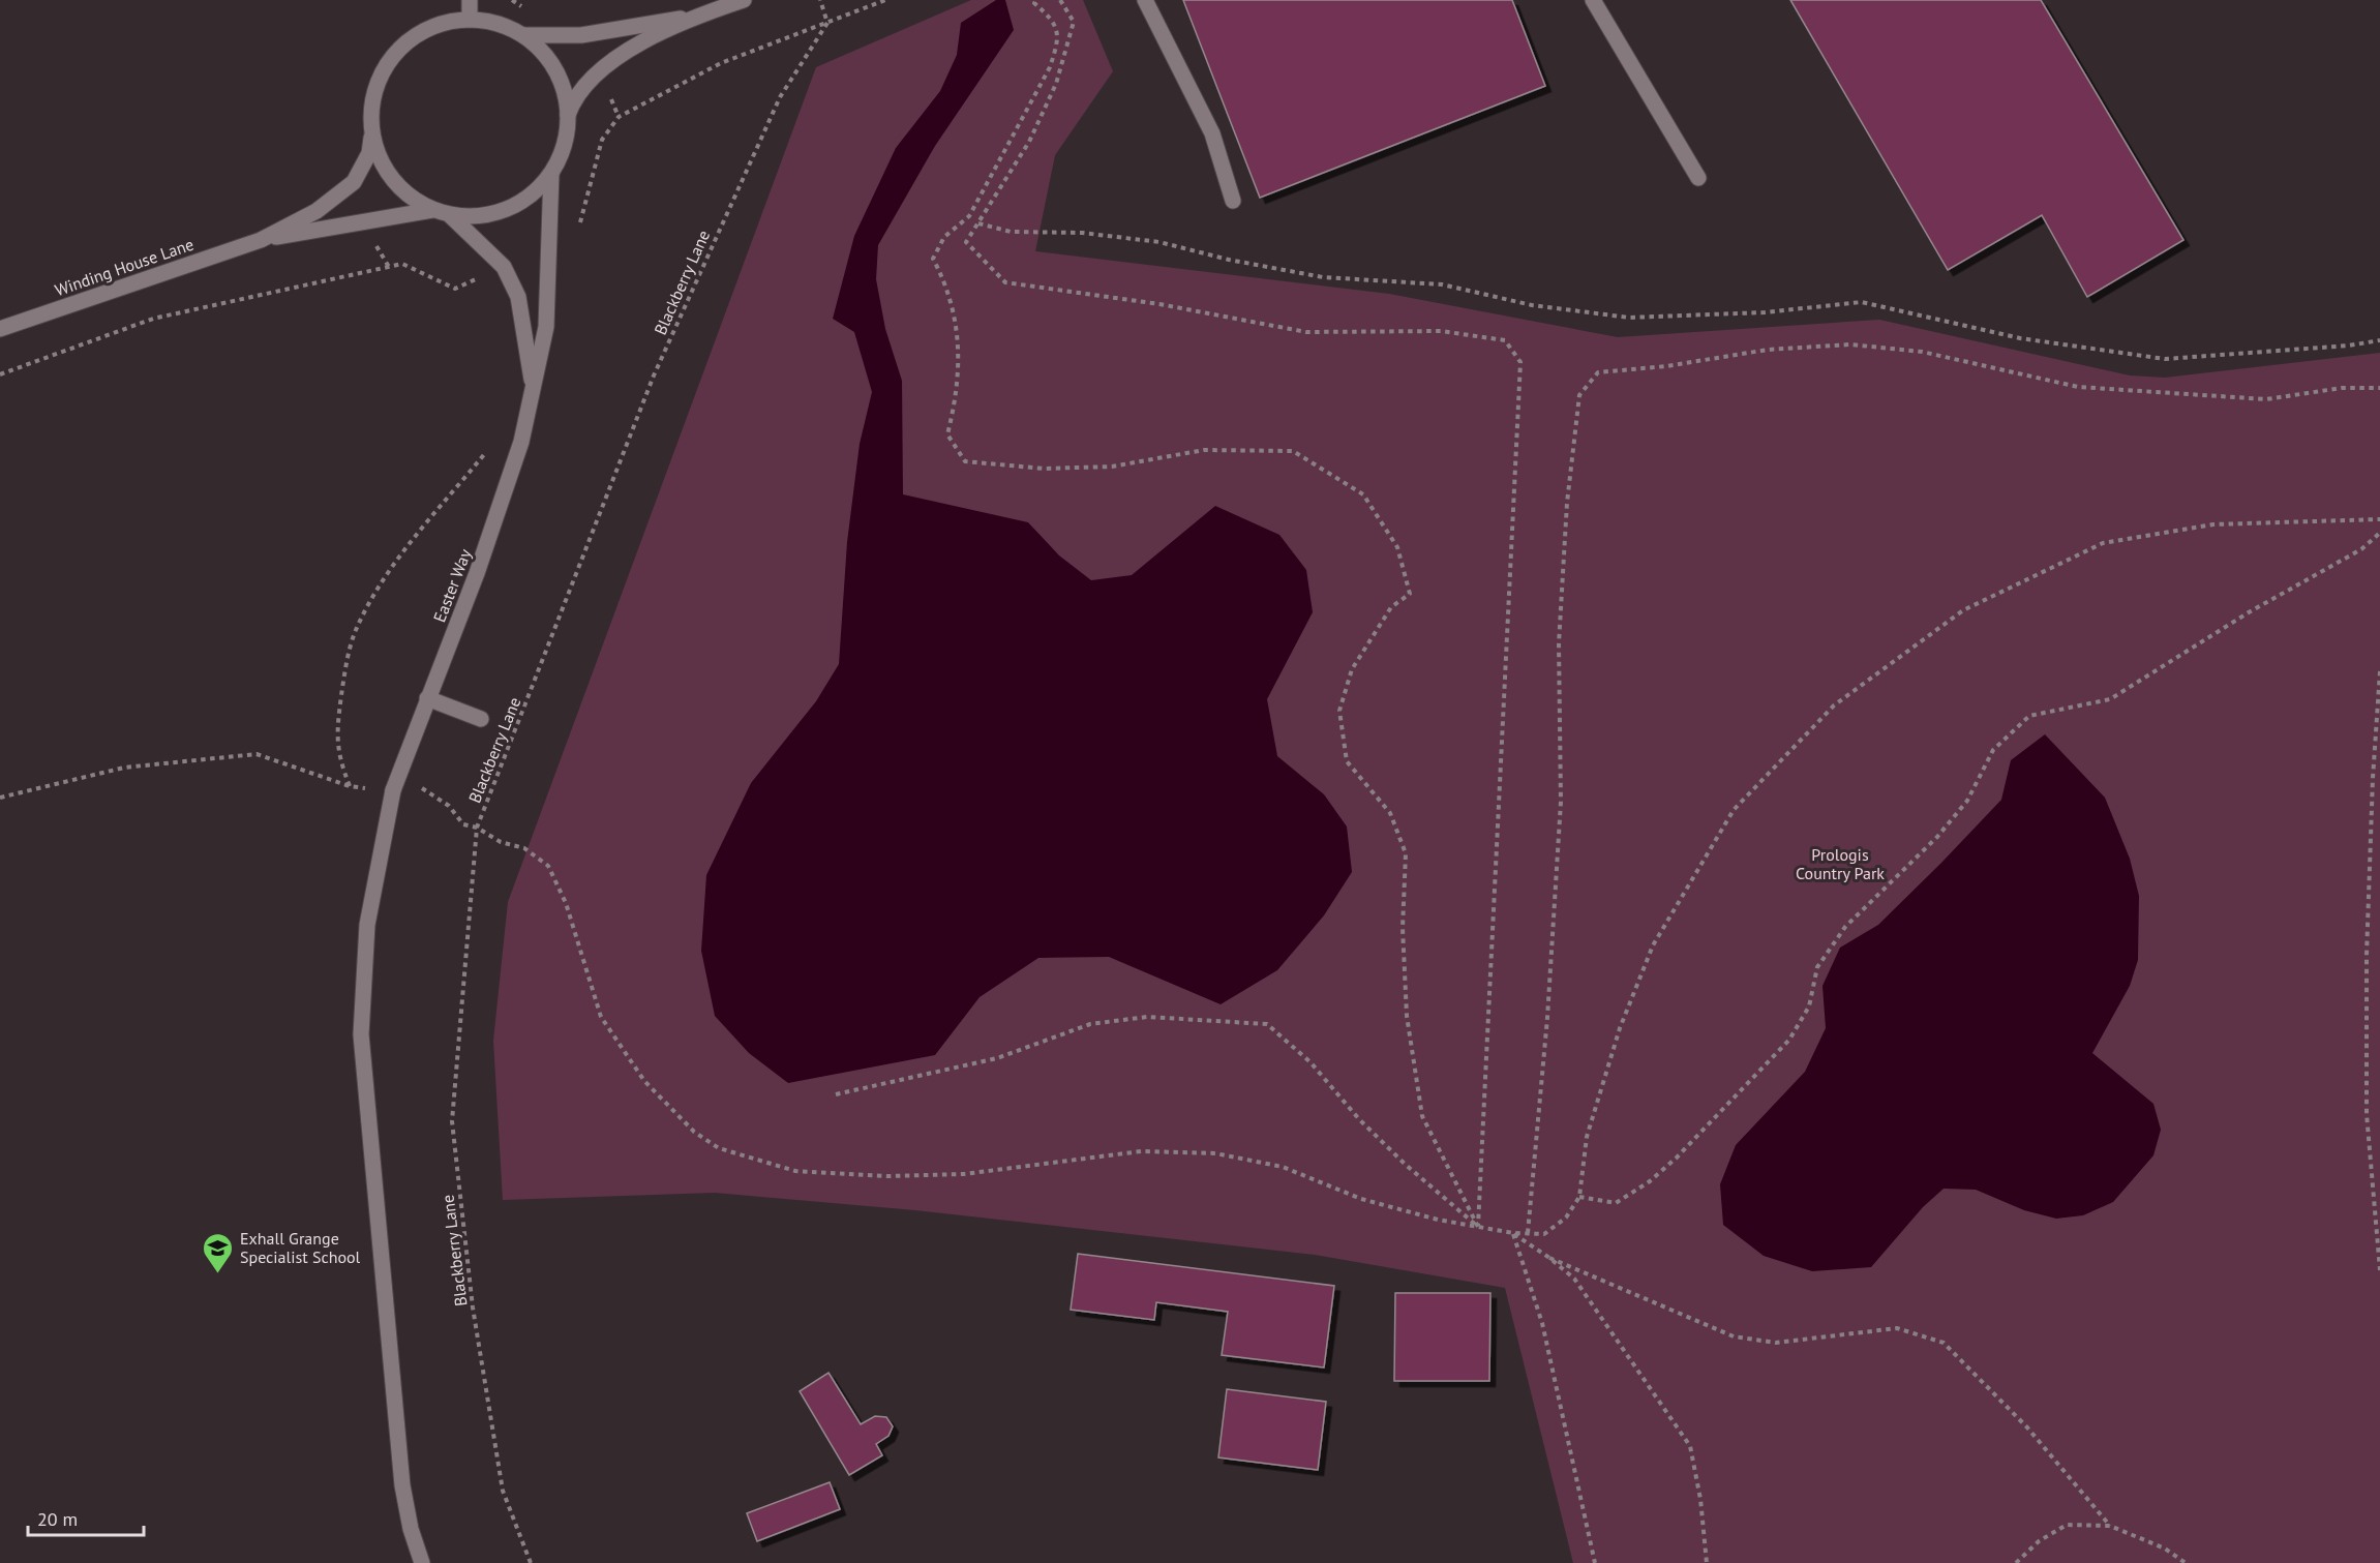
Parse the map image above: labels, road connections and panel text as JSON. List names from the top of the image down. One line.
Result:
{"streets":{"street":["Winding House Lane","Easter Way"],"path":["Blackberry Lane"]},"crossings":[["Winding House Lane","Easter Way"]],"parks":["Prologis Country Park"],"places":{"school or university":["Exhall Grange Specialist School"]},"scale_bar":"20 m"}
